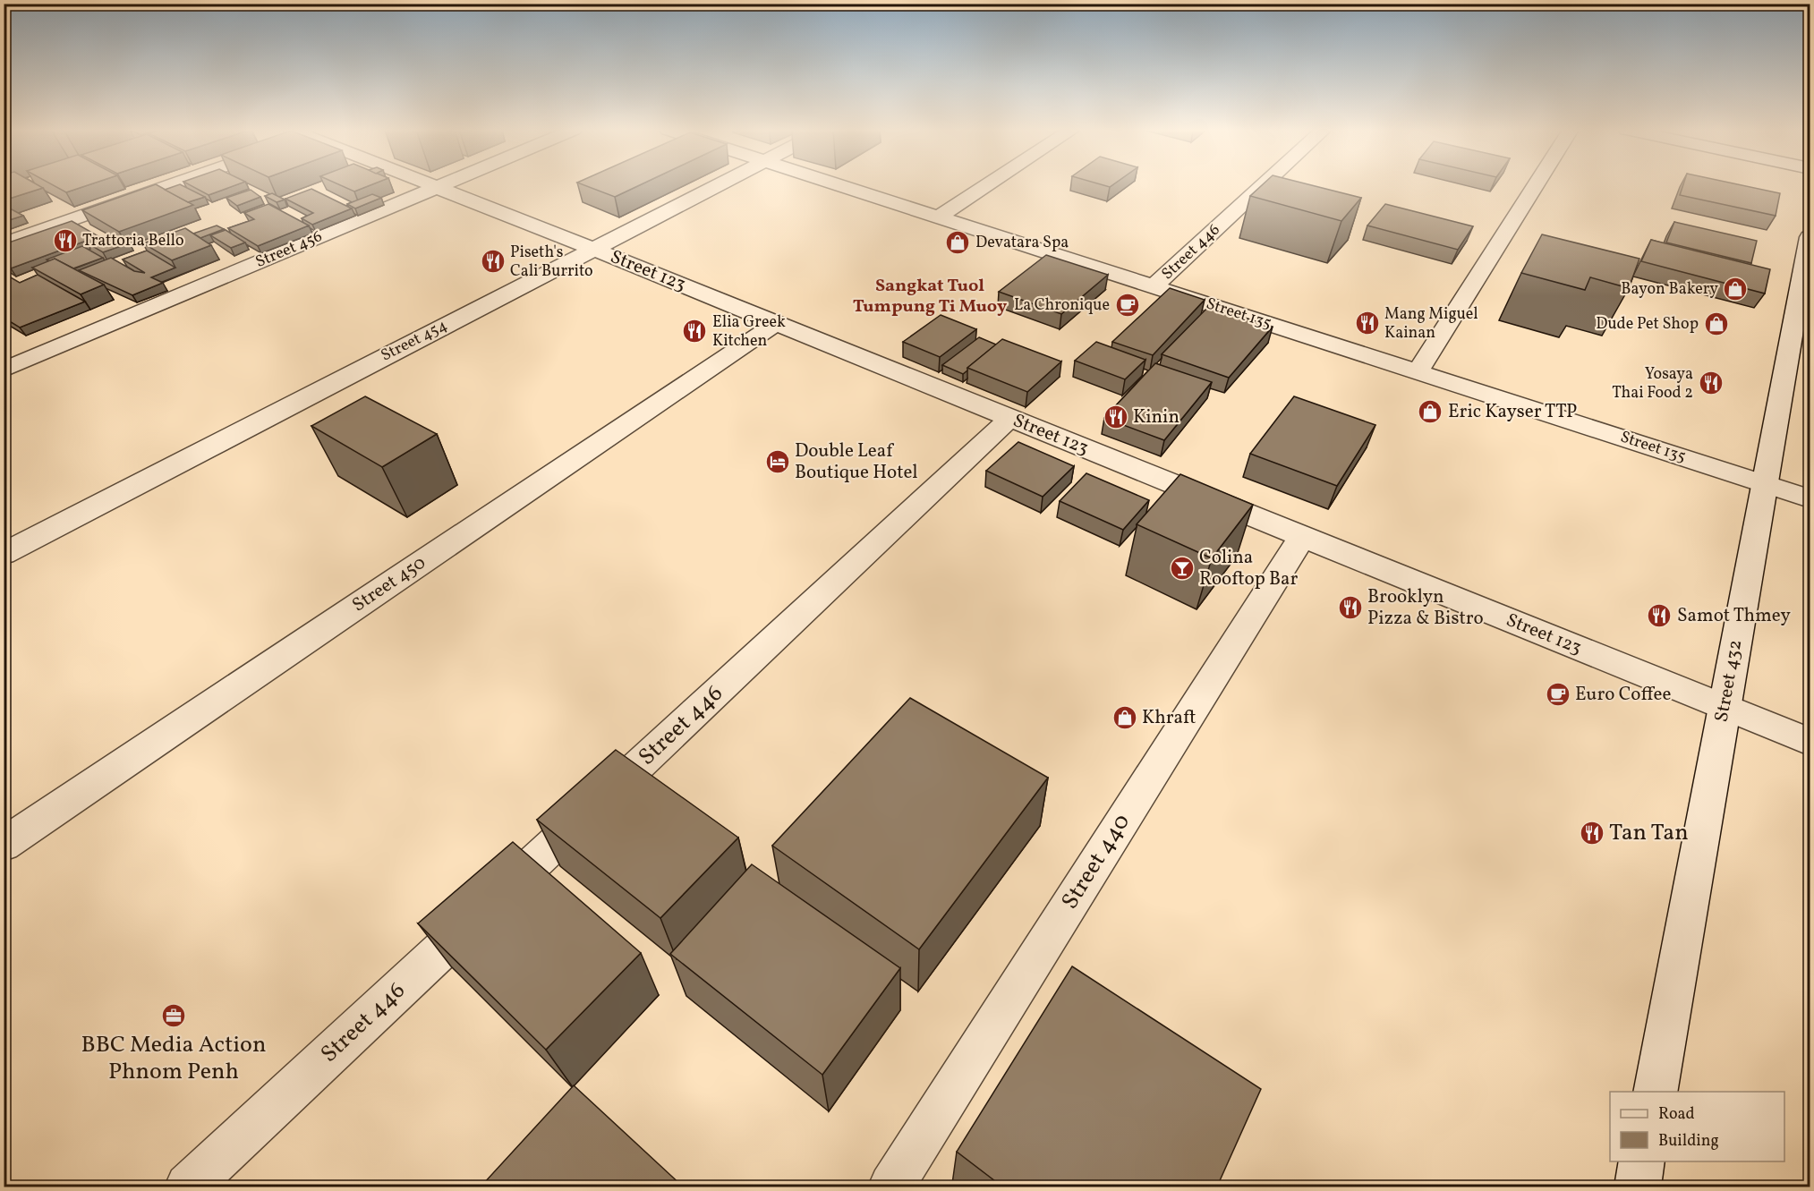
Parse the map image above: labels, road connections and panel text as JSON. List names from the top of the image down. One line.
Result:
{"streets":{"street":["Street 456","Street 446","Street 123","Street 135","Street 454","Street 450","Street 432","Street 440"]},"crossings":[["Street 456","Street 123"],["Street 446","Street 123"],["Street 446","Street 135"],["Street 123","Street 454"],["Street 123","Street 450"],["Street 123","Street 432"],["Street 123","Street 440"],["Street 135","Street 432"]],"districts":["Sangkat Tuol Tumpung Ti Muoy"],"places":{"restaurant":["Trattoria Bello","Piseth's Cali Burrito","Mang Miguel Kainan","Elia Greek Kitchen","Yosaya Thai Food 2","Kinin","Brooklyn Pizza & Bistro","Samot Thmey","Tan Tan"],"shop":["Devatara Spa","Bayon Bakery","Dude Pet Shop","Eric Kayser TTP","Khraft"],"cafe":["La Chronique","Euro Coffee"],"hotel":["Double Leaf Boutique Hotel"],"bar":["Colina Rooftop Bar"],"office":["BBC Media Action Phnom Penh"]},"legend":["Road","Building"]}
